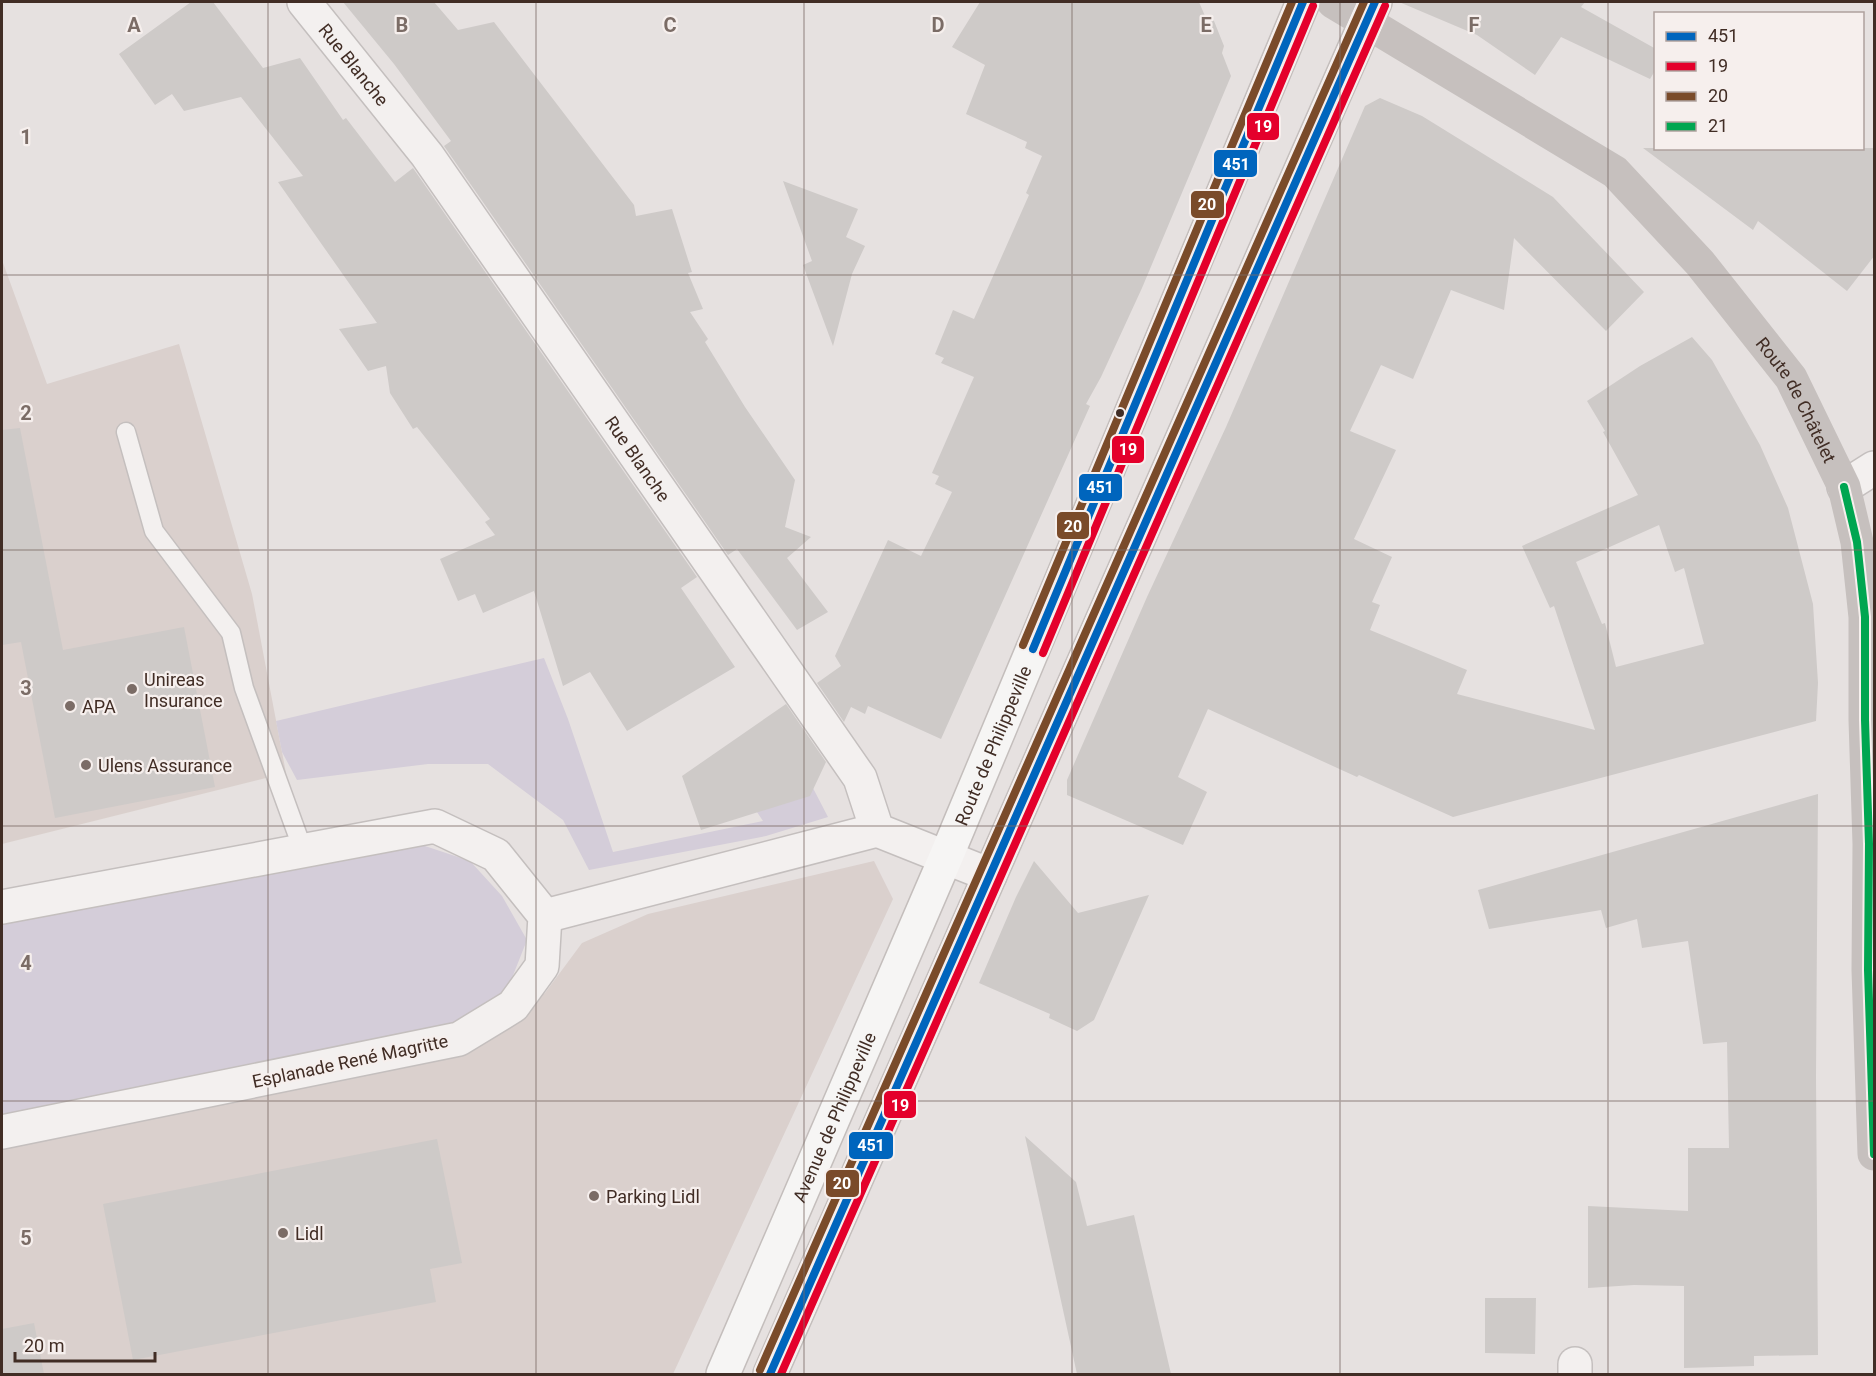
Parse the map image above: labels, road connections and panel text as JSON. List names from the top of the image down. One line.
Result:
{"streets":{"main road":["Route de Philippeville","Avenue de Philippeville"],"street":["Rue Blanche","Route de Châtelet","Esplanade René Magritte"]},"crossings":[["Route de Philippeville","Avenue de Philippeville"]],"places":["Unireas Insurance","APA","Ulens Assurance","Parking Lidl","Lidl"],"lines":["transit line 451","transit line 20","transit line 19","transit line 21"],"legend":["451","19","20","21"],"scale_bar":"20 m","grid":{"columns":["A","B","C","D","E","F"],"rows":["1","2","3","4","5"]}}
